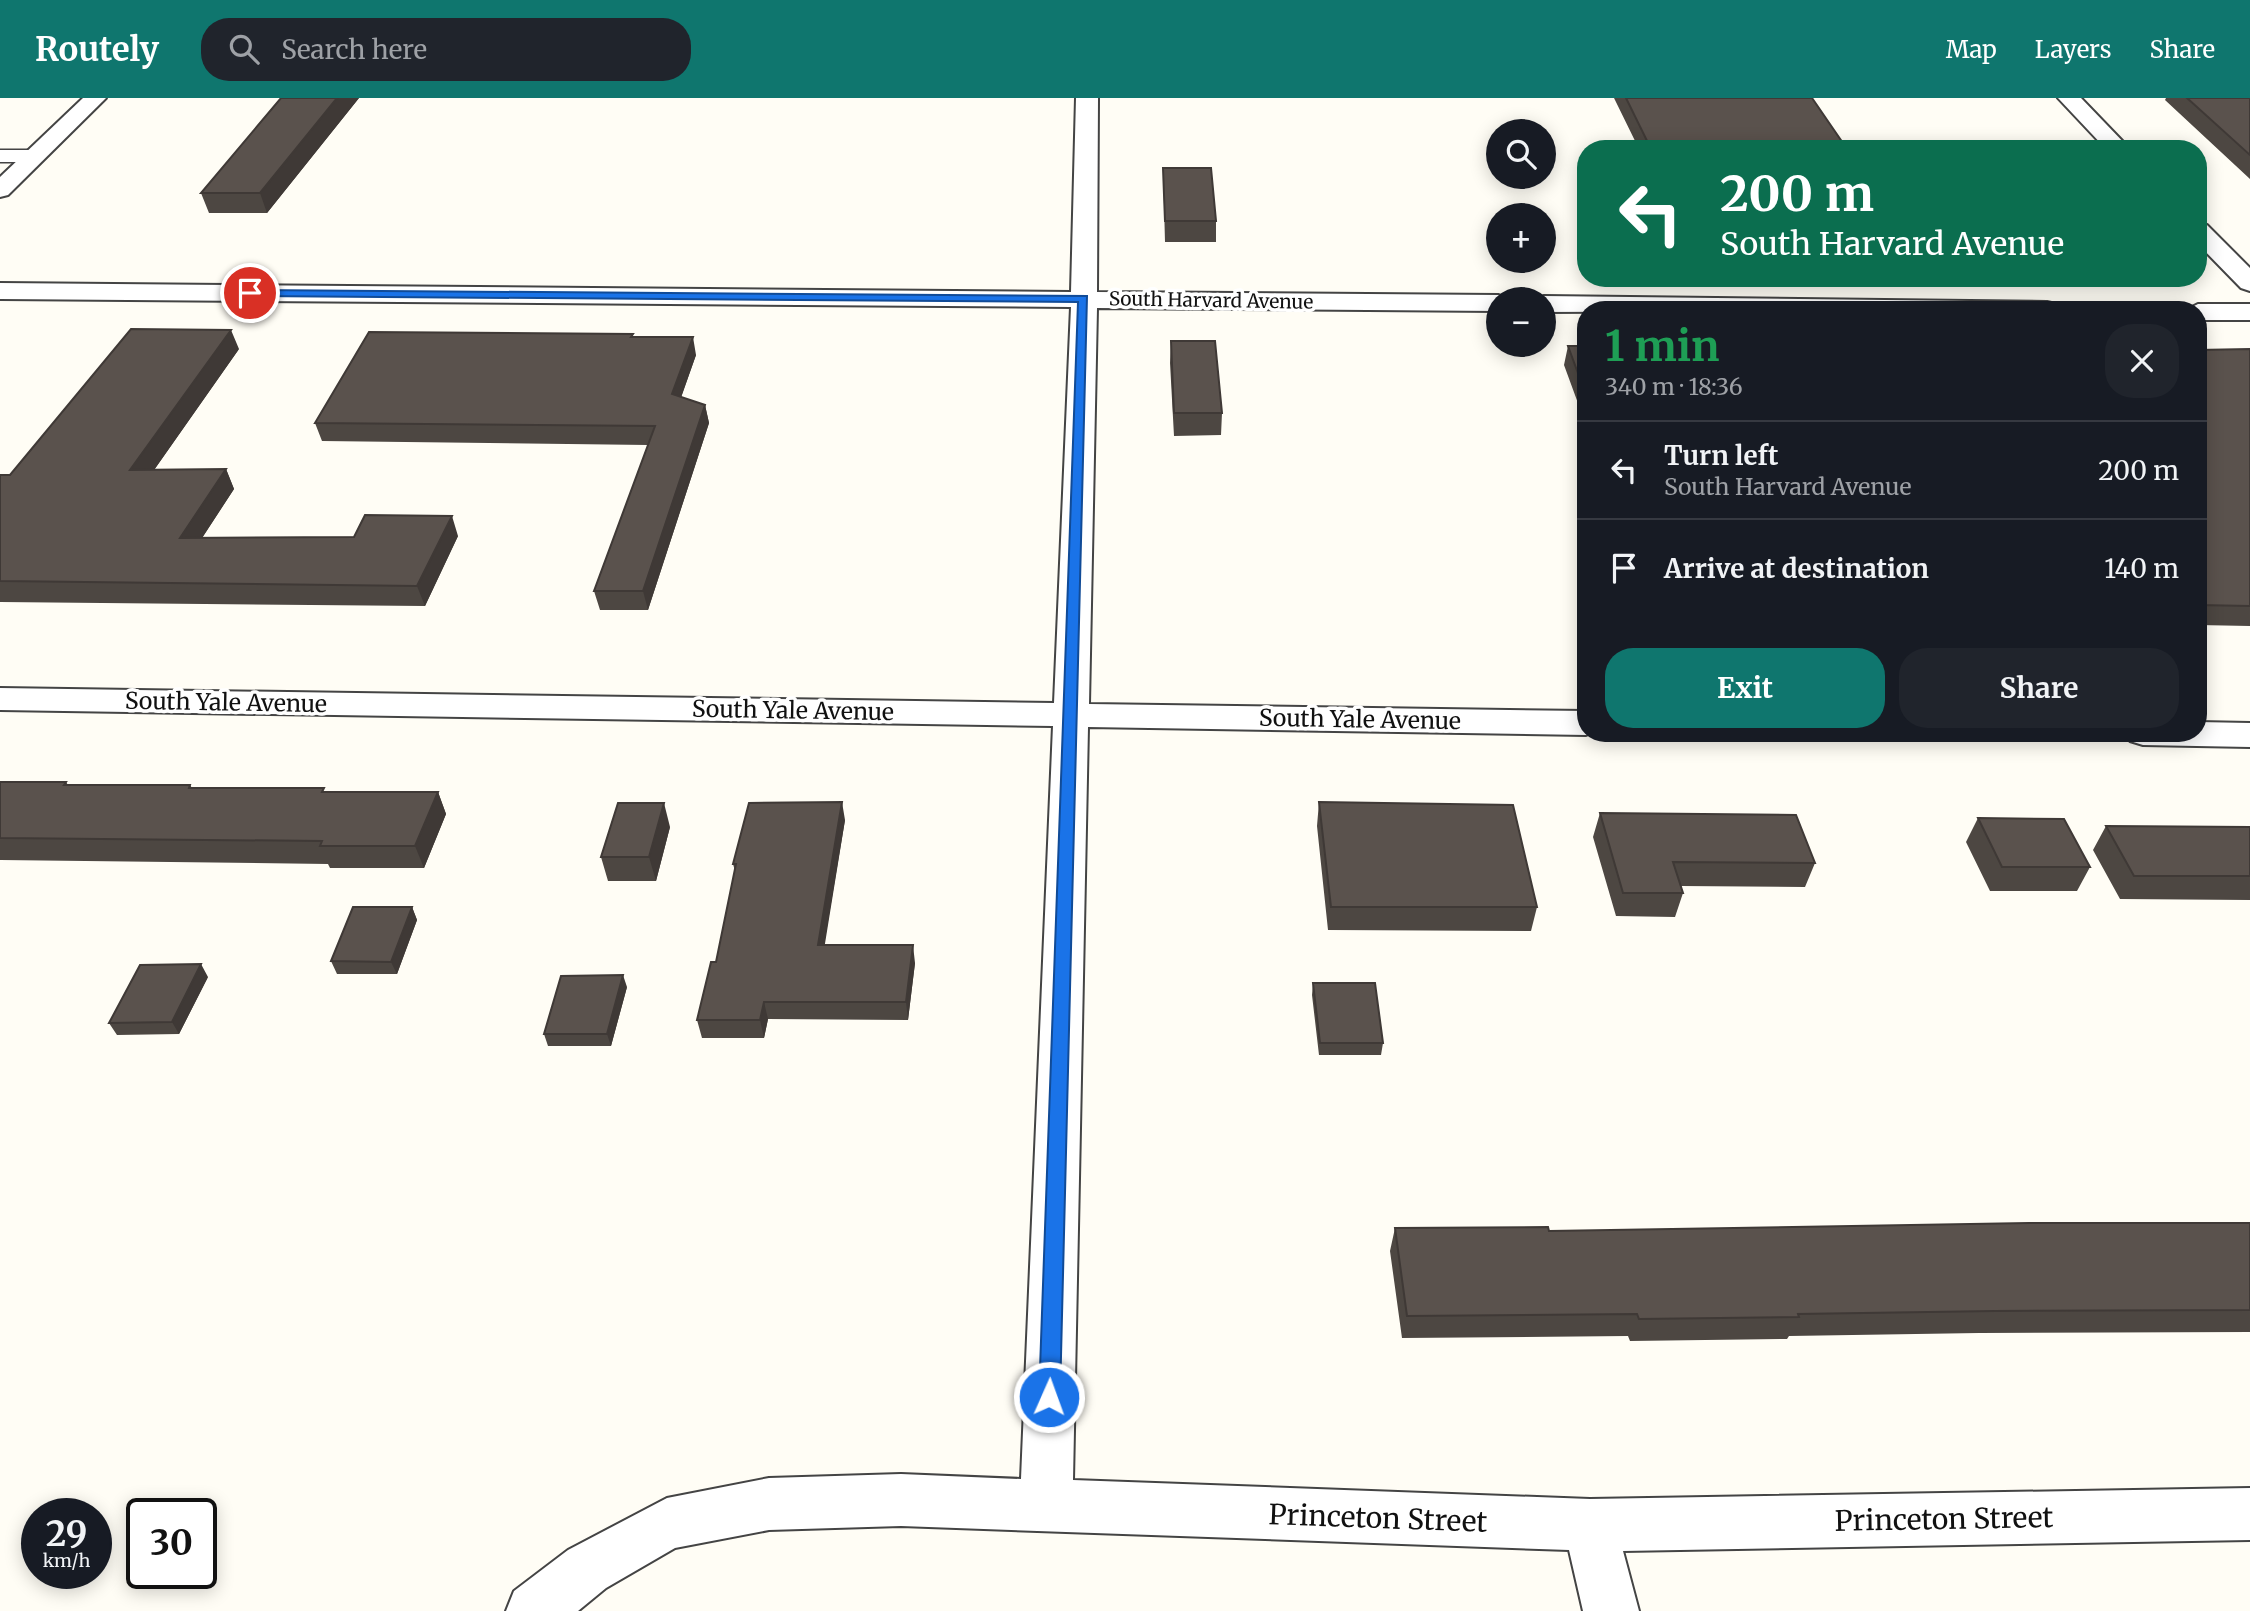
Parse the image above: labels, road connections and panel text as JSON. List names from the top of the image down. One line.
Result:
{"streets":{"street":["South Harvard Avenue","South Yale Avenue","Princeton Street"]},"page":{"header":"Routely","search":"Search here","nav":["Map","Layers","Share"],"map_buttons":["+","−"],"turn":["200 m","South Harvard Avenue"],"heading":["1 min","340 m · 18:36"],"list":[{"name":"Turn left","note":"South Harvard Avenue","value":"200 m"},{"name":"Arrive at destination","value":"140 m"}],"buttons":["Exit","Share"],"speed":"29 km/h","limit":"30"}}
